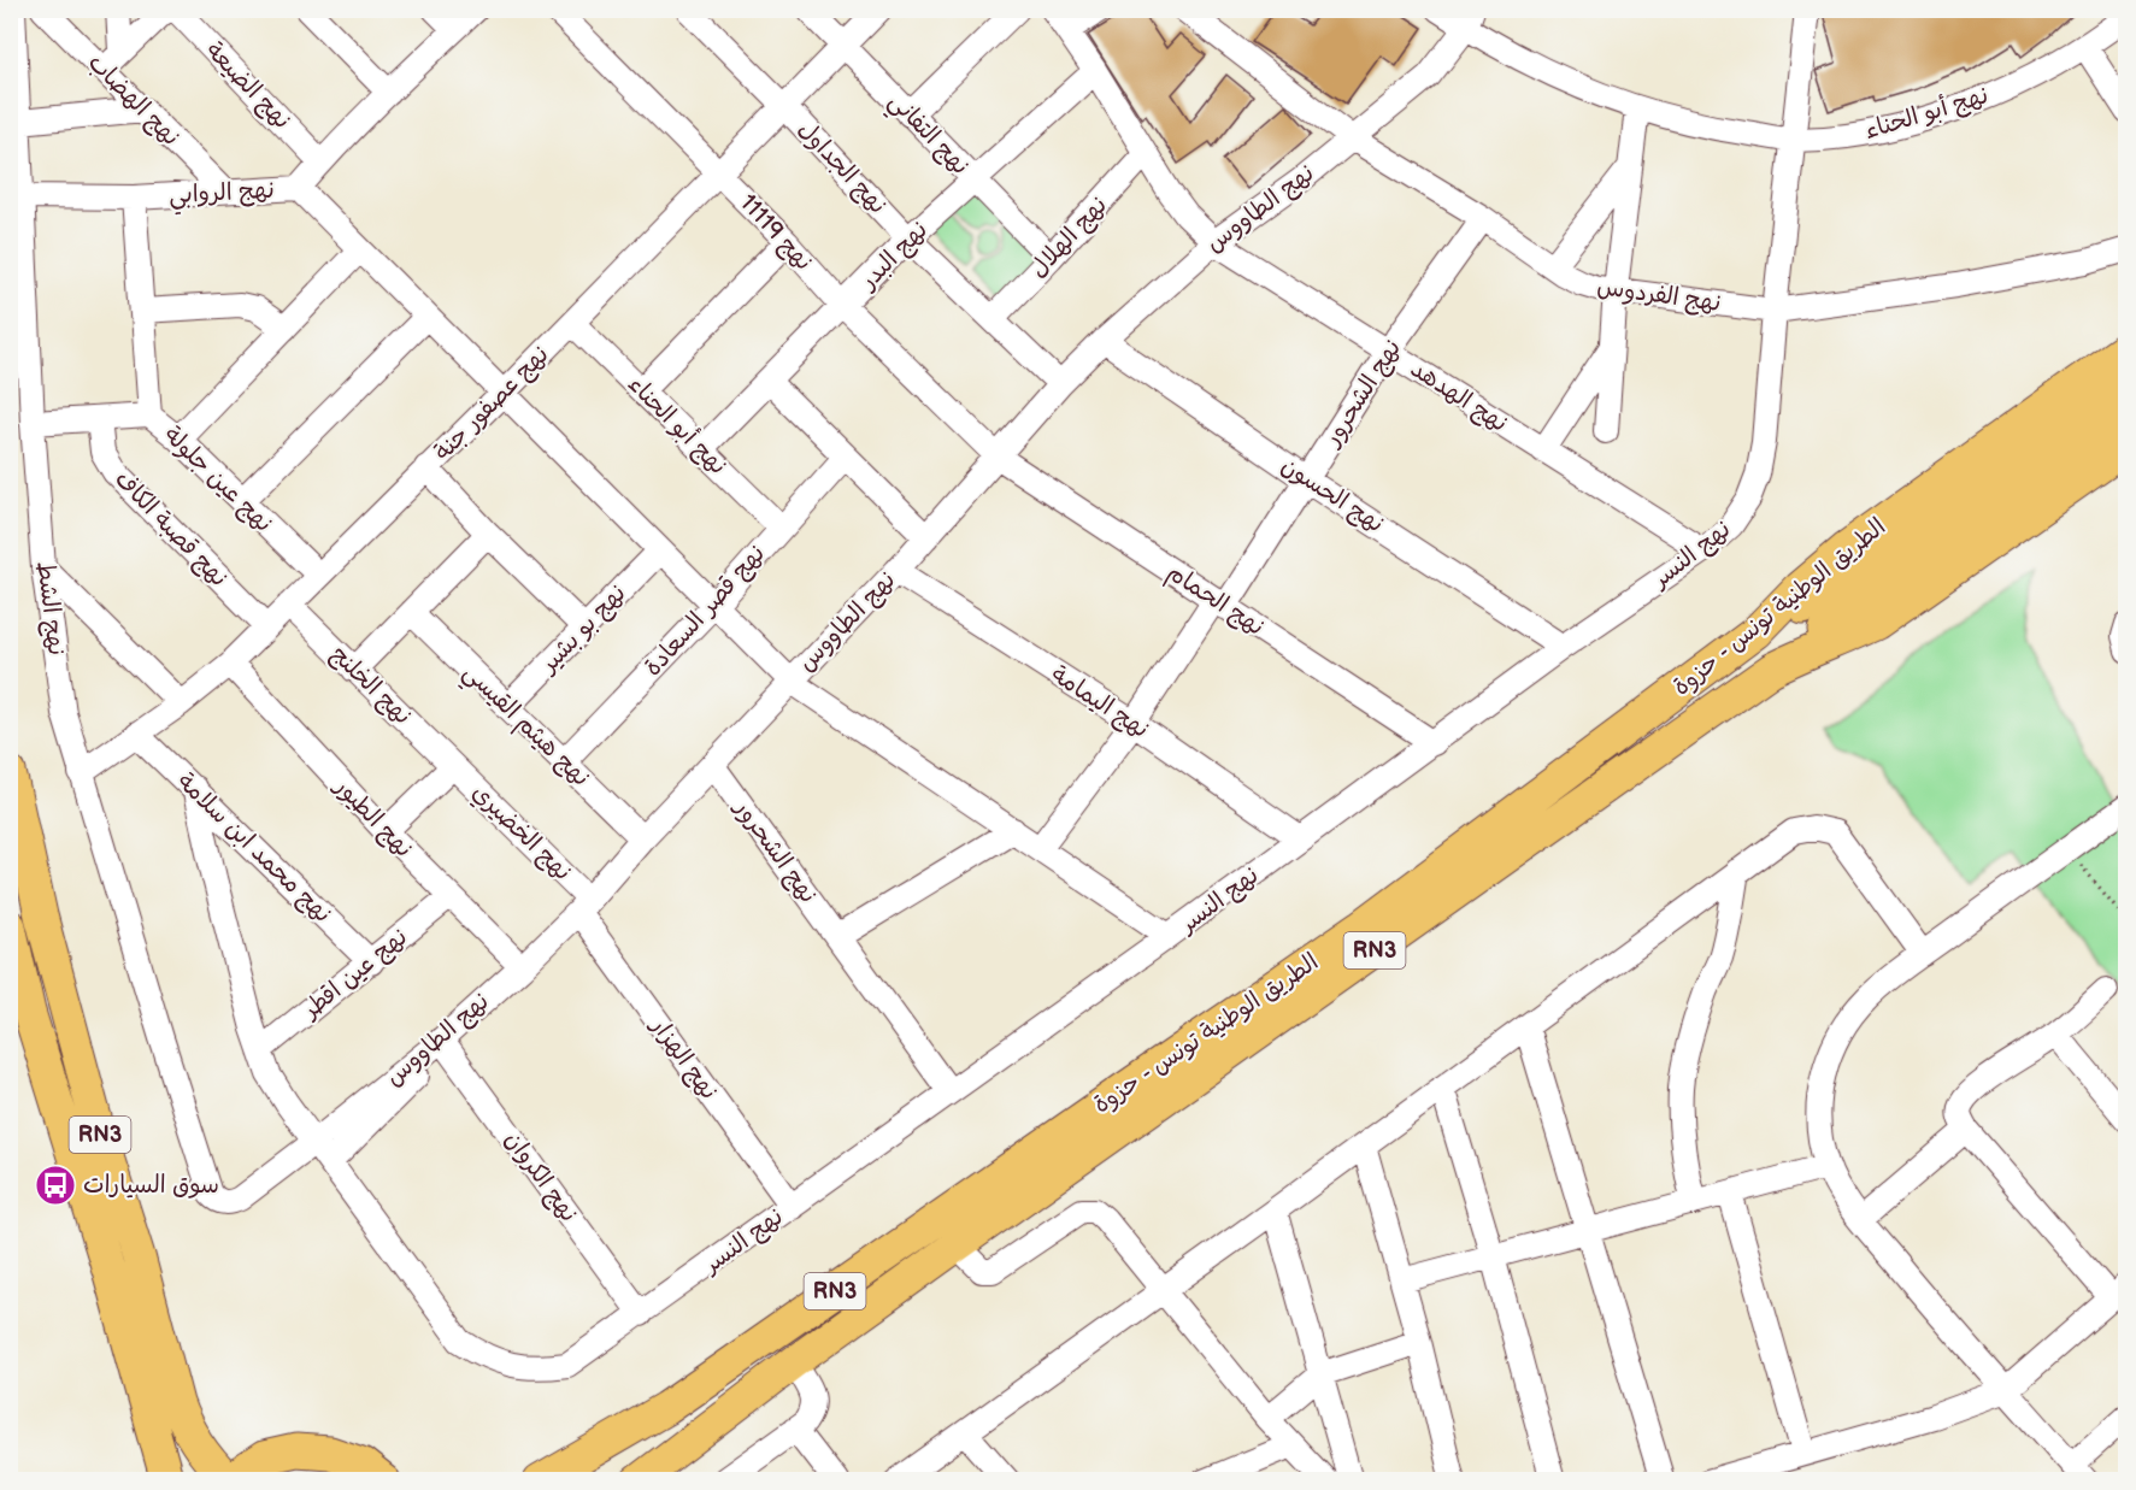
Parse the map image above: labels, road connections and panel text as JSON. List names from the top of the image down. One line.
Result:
{"streets":{"highway":["الطريق الوطنية تونس - حزوة","RN3"],"street":["نهج الضيعة","نهج الهضاب","نهج أبو الحناء","نهج التفاني","نهج الجداول","نهج الروابي","نهج الطاووس","نهج 11119","نهج الهلال","نهج البدر","نهج الفردوس","نهج الشحرور","نهج الهدهد","نهج عصفور جنة","نهج عين جلولة","نهج الحسون","نهج قصبة الكاف","نهج النسر","نهج الحمام","نهج الشط","نهج قصر السعادة","نهج بو بشير","نهج الخلنج","نهج اليمامة","نهج هيثم القيسي","نهج الطيور","نهج الخضيري","نهج محمد ابن سلامة","نهج عين اقطر","نهج الهزار","نهج الكروان"]},"crossings":[["نهج الضيعة","نهج الروابي"],["نهج الهضاب","نهج الروابي"],["نهج أبو الحناء","نهج الطاووس"],["نهج أبو الحناء","نهج البدر"],["نهج أبو الحناء","نهج عصفور جنة"],["نهج أبو الحناء","نهج النسر"],["نهج أبو الحناء","نهج قصر السعادة"],["نهج التفاني","نهج الهلال"],["نهج التفاني","نهج البدر"],["نهج التفاني","نهج عصفور جنة"],["نهج الجداول","نهج الطاووس"],["نهج الجداول","نهج الهلال"],["نهج الجداول","نهج البدر"],["نهج الجداول","نهج عصفور جنة"],["نهج الروابي","نهج عين جلولة"],["نهج الروابي","نهج الشط"],["نهج الطاووس","نهج 11119"],["نهج الطاووس","نهج الفردوس"],["نهج الطاووس","نهج الشحرور"],["نهج الطاووس","نهج الهدهد"],["نهج الطاووس","نهج الحسون"],["نهج الطاووس","نهج النسر"],["نهج الطاووس","نهج الحمام"],["نهج الطاووس","نهج الشط"],["نهج الطاووس","نهج اليمامة"],["نهج الطاووس","نهج هيثم القيسي"],["نهج الطاووس","نهج الطيور"],["نهج الطاووس","نهج الخضيري"],["نهج الطاووس","نهج الهزار"],["نهج الطاووس","نهج الكروان"],["نهج 11119","نهج البدر"],["نهج 11119","نهج عصفور جنة"],["نهج 11119","نهج الحمام"],["نهج الهلال","نهج الهدهد"],["نهج البدر","نهج الهدهد"],["نهج الفردوس","نهج الشحرور"],["نهج الفردوس","نهج النسر"],["نهج الشحرور","نهج الهدهد"],["نهج الشحرور","نهج الحسون"],["نهج الشحرور","نهج النسر"],["نهج الشحرور","نهج الحمام"],["نهج الشحرور","نهج اليمامة"],["نهج الهدهد","نهج النسر"],["نهج عصفور جنة","نهج عين جلولة"],["نهج عصفور جنة","نهج قصبة الكاف"],["نهج عصفور جنة","نهج الشط"],["نهج عصفور جنة","نهج الخلنج"],["نهج عصفور جنة","نهج الطيور"],["نهج عصفور جنة","نهج محمد ابن سلامة"],["نهج الحسون","نهج النسر"],["نهج النسر","نهج الحمام"],["نهج النسر","نهج اليمامة"],["نهج النسر","نهج محمد ابن سلامة"],["نهج النسر","نهج عين اقطر"],["نهج النسر","نهج الهزار"],["نهج النسر","نهج الكروان"],["نهج قصر السعادة","نهج هيثم القيسي"],["نهج بو بشير","نهج هيثم القيسي"],["نهج الخلنج","نهج الخضيري"],["نهج الطيور","نهج عين اقطر"],["نهج الخضيري","نهج الهزار"],["نهج محمد ابن سلامة","نهج عين اقطر"]],"places":{"bus stop":["سوق السيارات"]}}
